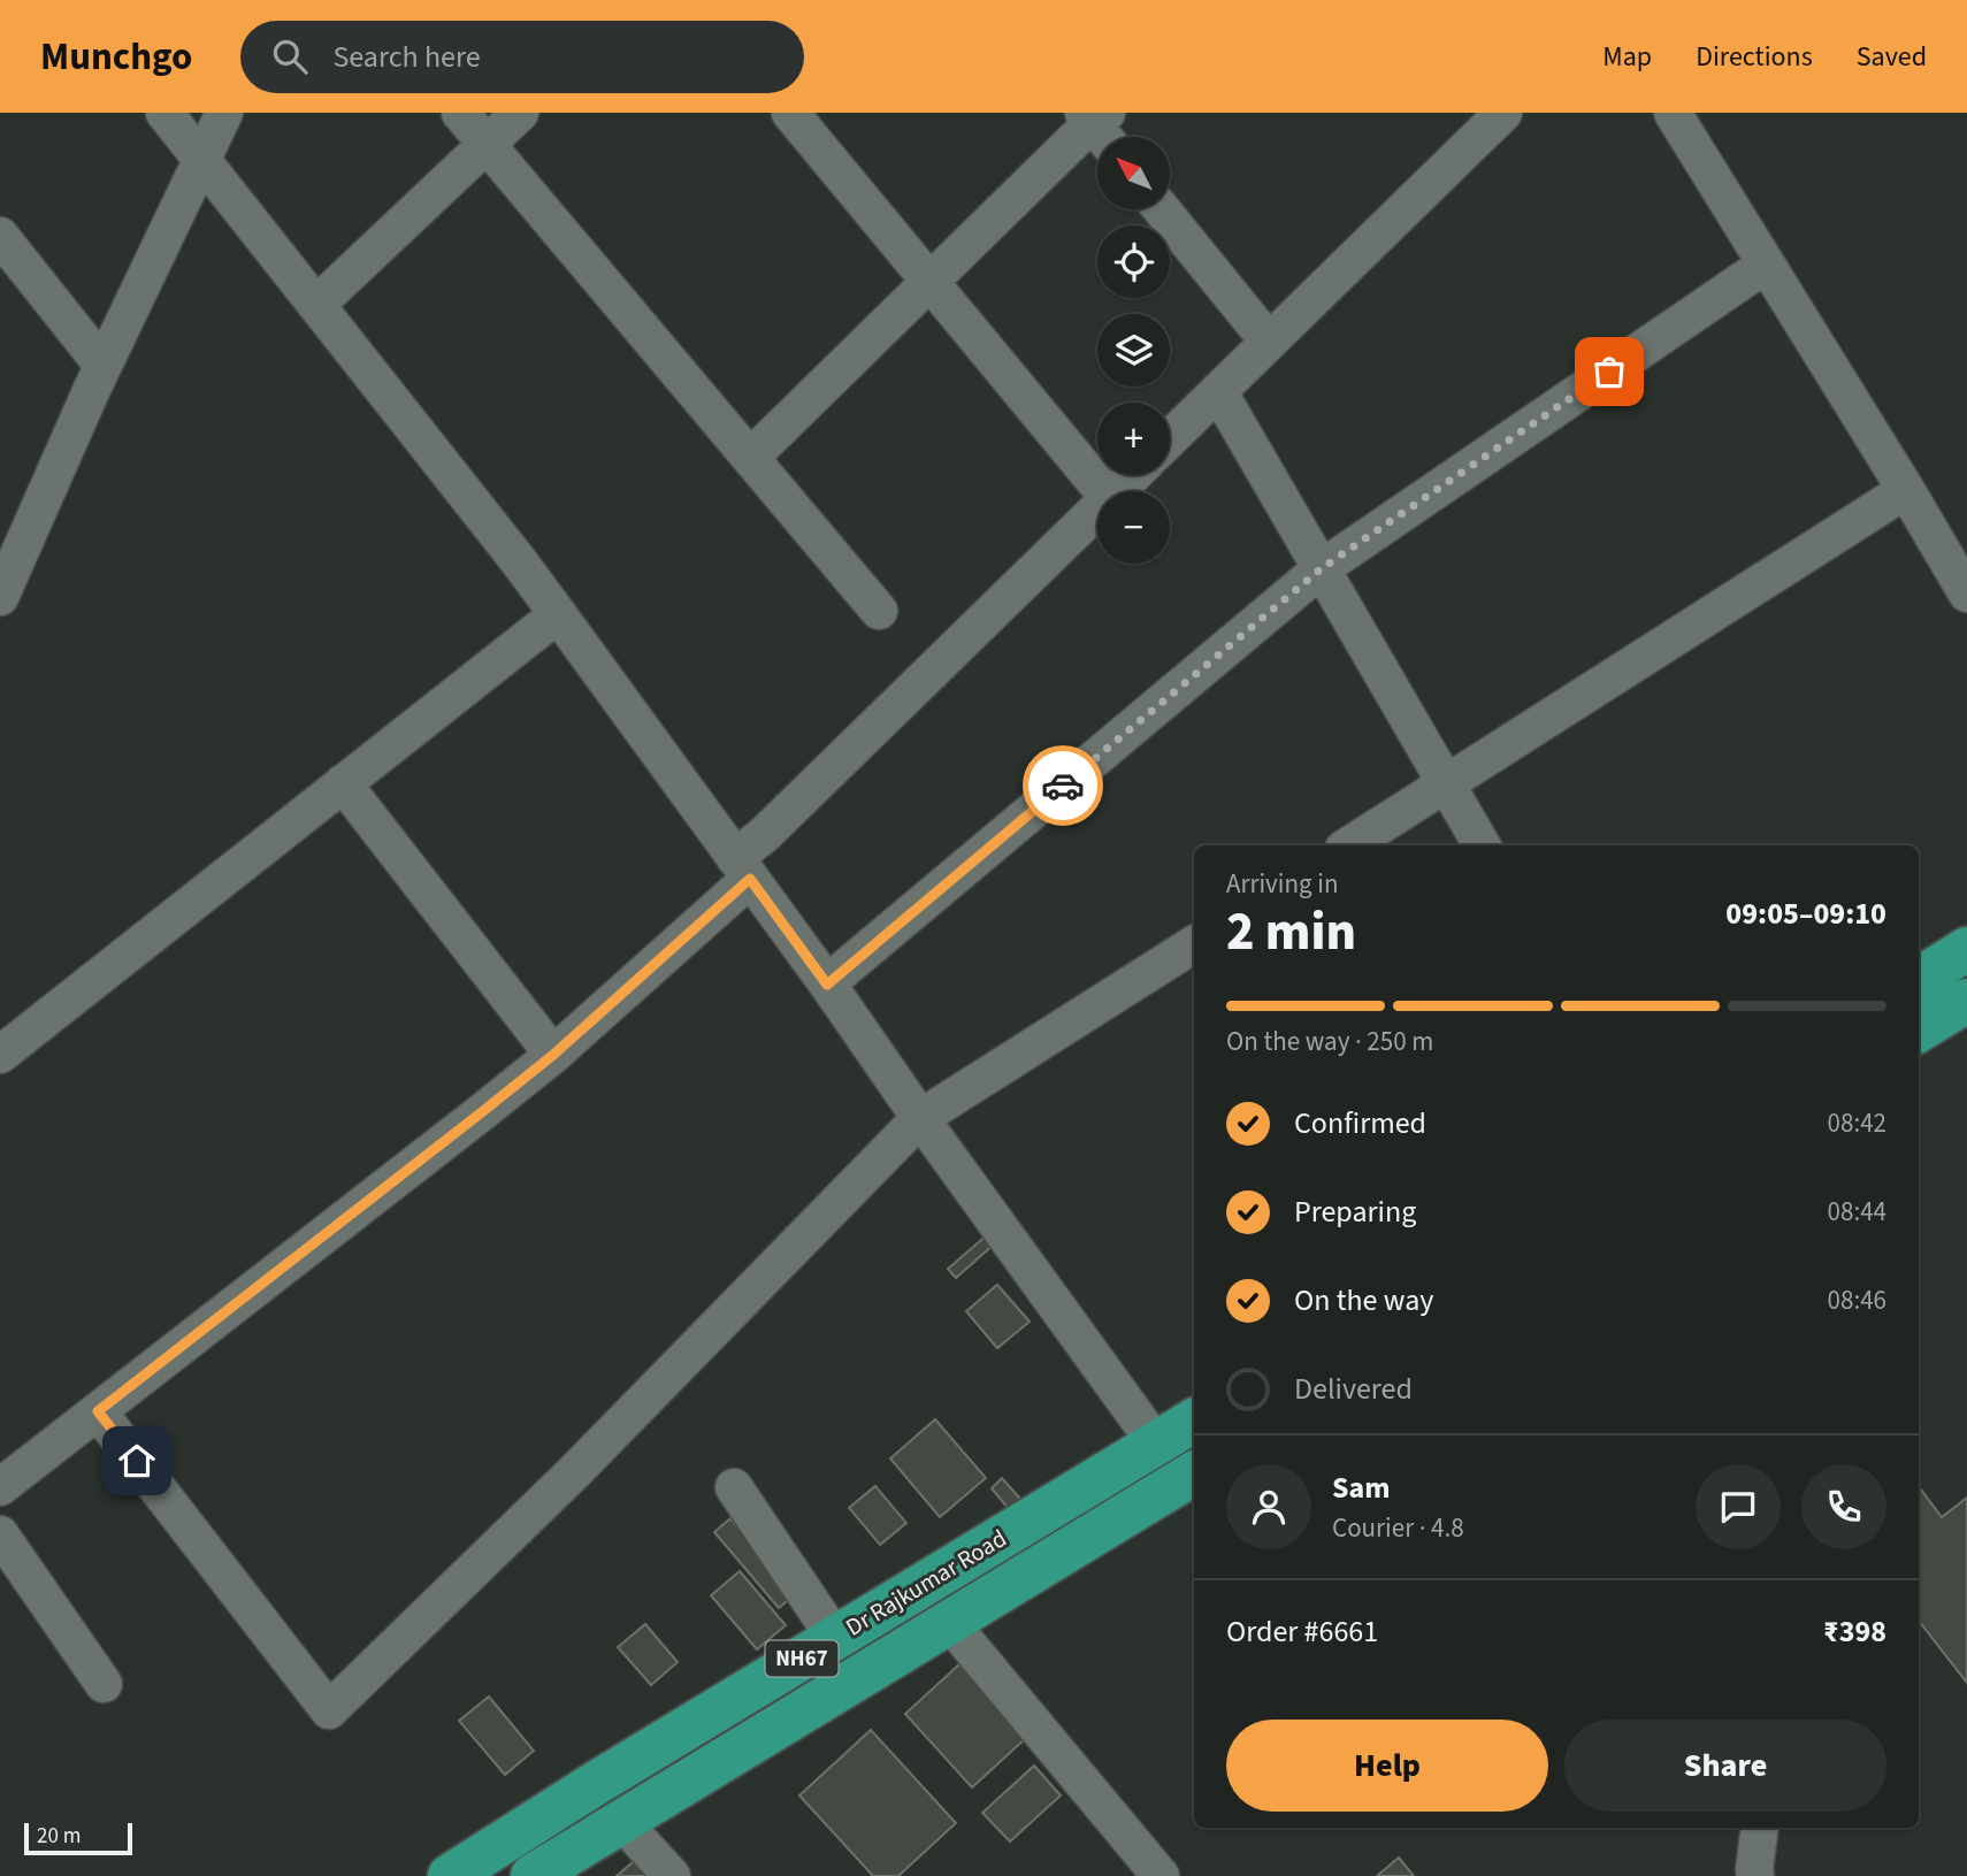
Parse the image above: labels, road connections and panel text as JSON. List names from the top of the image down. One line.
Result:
{"streets":{"highway":["Dr Rajkumar Road","NH67"]},"crossings":[["Dr Rajkumar Road","NH67"]],"scale_bar":"20 m","north":"top left","page":{"header":"Munchgo","search":"Search here","nav":["Map","Directions","Saved"],"map_buttons":["+","−"],"heading":["2 min","Arriving in","09:05–09:10"],"panel":["Sam","Courier · 4.8","Order #6661","₹398"],"bar":"On the way · 250 m","list":[["Confirmed","08:42"],["Preparing","08:44"],["On the way","08:46"],"Delivered"],"buttons":["Help","Share"],"scale":"20 m"}}
